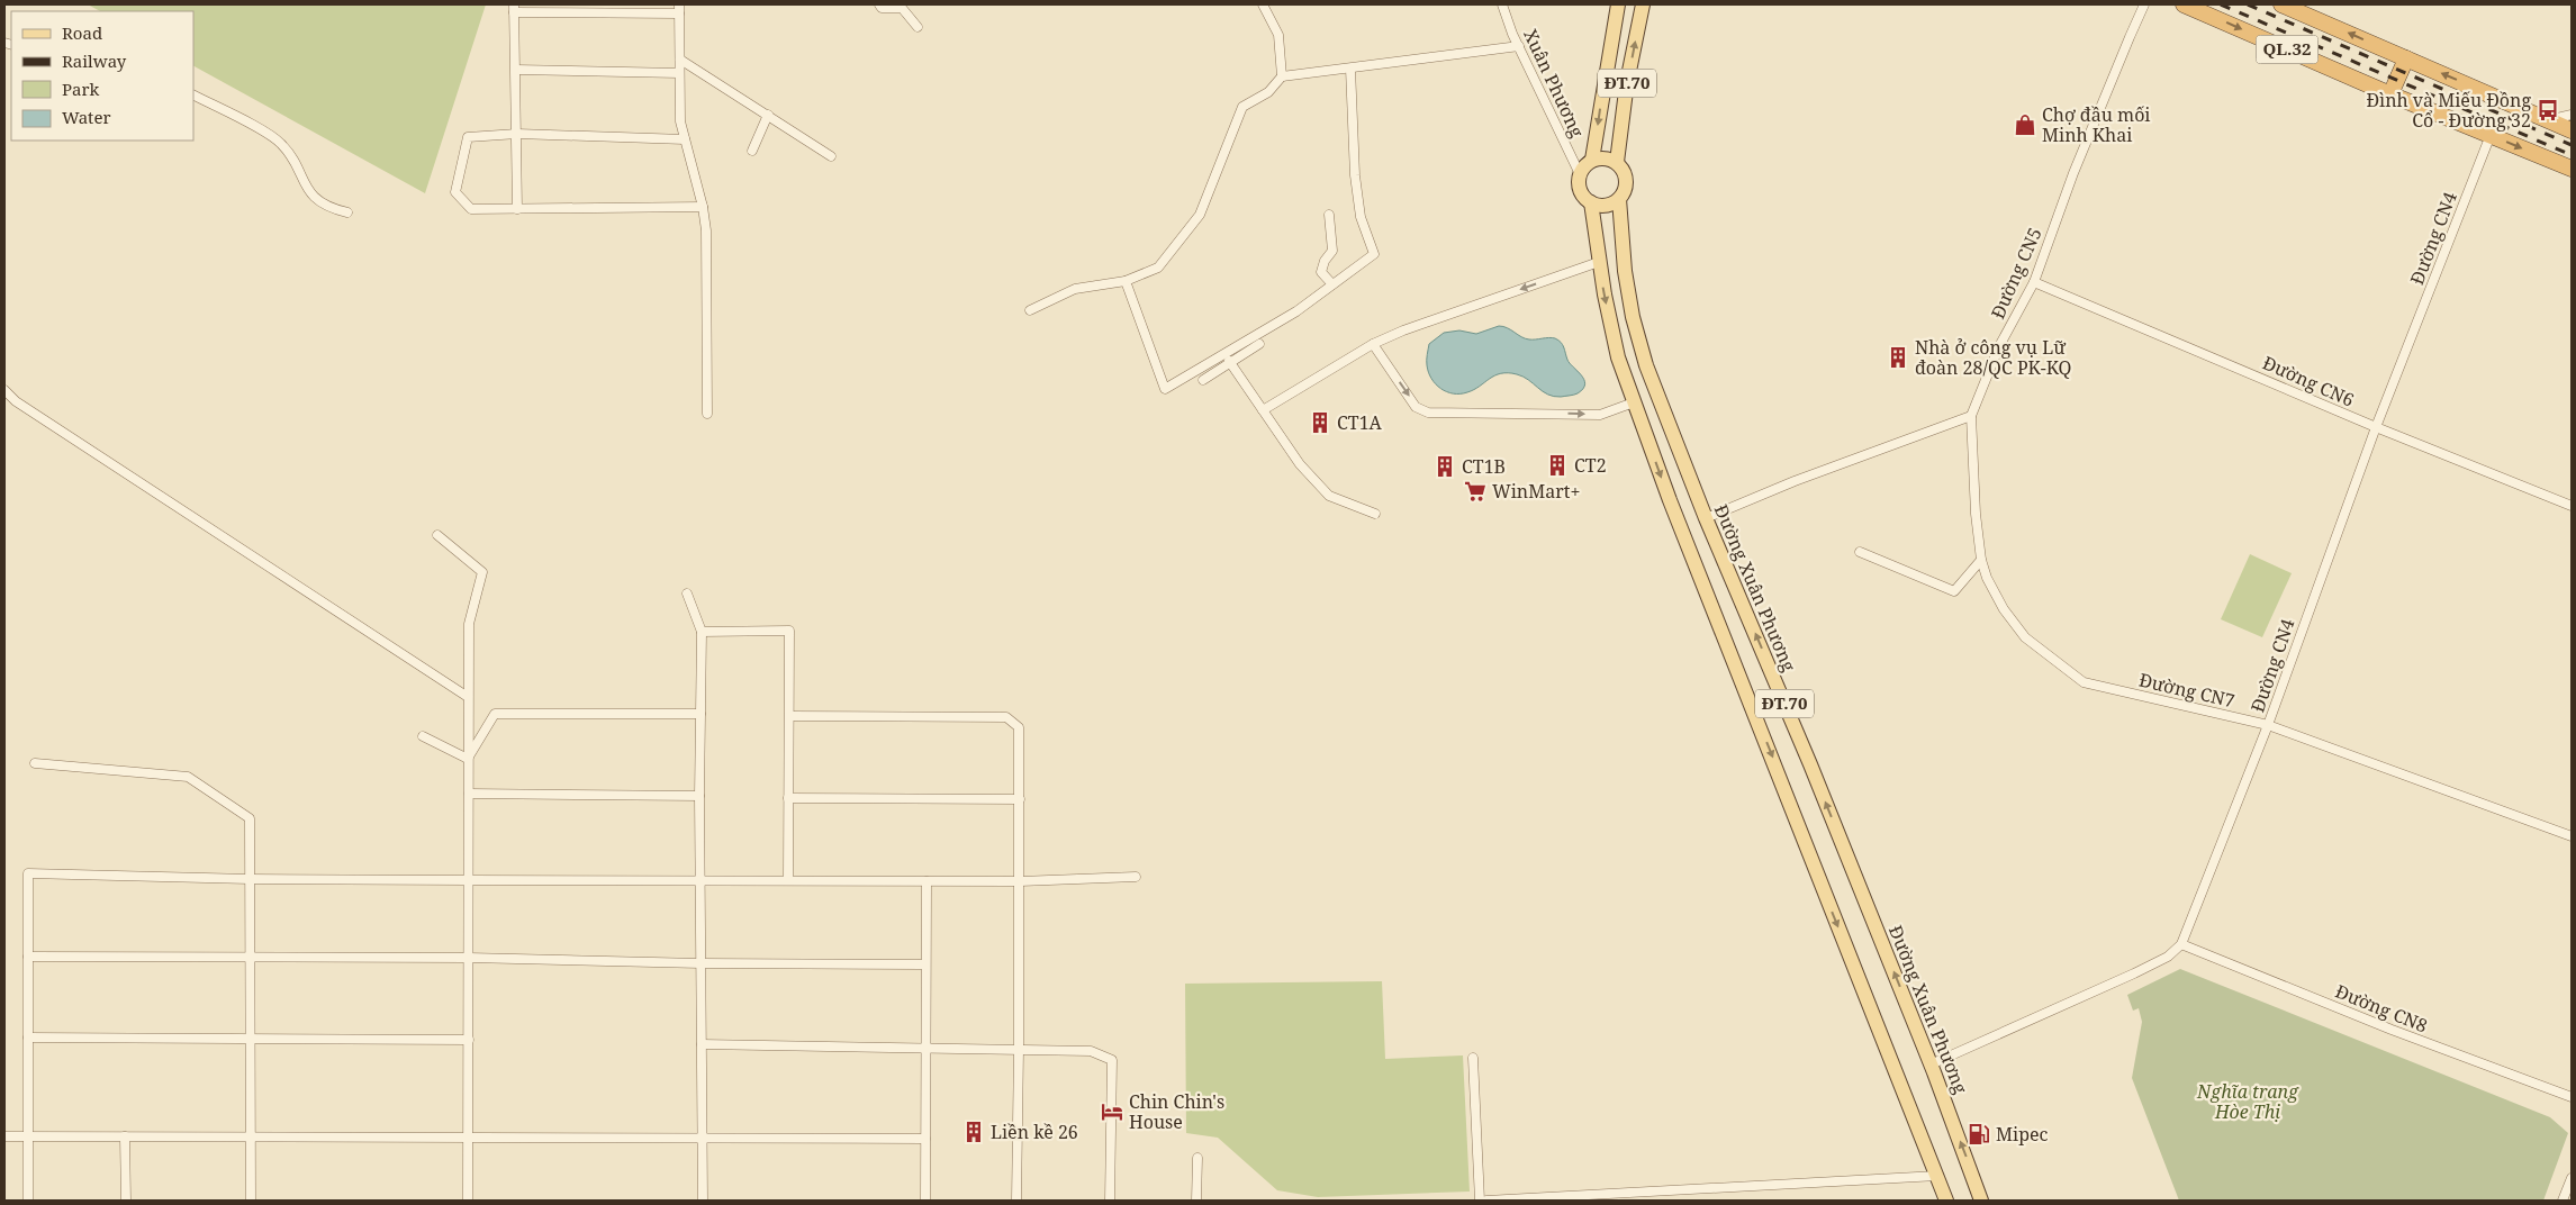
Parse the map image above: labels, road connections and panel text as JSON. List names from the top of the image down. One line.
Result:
{"streets":{"highway":["QL.32"],"main road":["ĐT.70","Đường Xuân Phương"],"street":["Xuân Phương","Đường CN4","Đường CN5","Đường CN6","Đường CN7","Đường CN8"]},"crossings":[["QL.32","Đường CN4"],["Xuân Phương","ĐT.70"],["Xuân Phương","Đường Xuân Phương"],["ĐT.70","Đường Xuân Phương"],["Đường CN4","Đường CN6"],["Đường CN4","Đường CN7"],["Đường CN4","Đường CN8"],["Đường CN5","Đường CN6"],["Đường CN5","Đường CN7"]],"parks":["Nghĩa trang Hòe Thị"],"places":{"bus stop":["Đình và Miếu Đồng Cổ - Đường 32"],"shop":["Chợ đầu mối Minh Khai"],"building":["Nhà ở công vụ Lữ đoàn 28/QC PK-KQ","CT1A","CT2","CT1B","Liền kề 26"],"supermarket":["WinMart+"],"hotel":["Chin Chin's House"],"fuel station":["Mipec"]},"legend":["Road","Railway","Park","Water"]}
